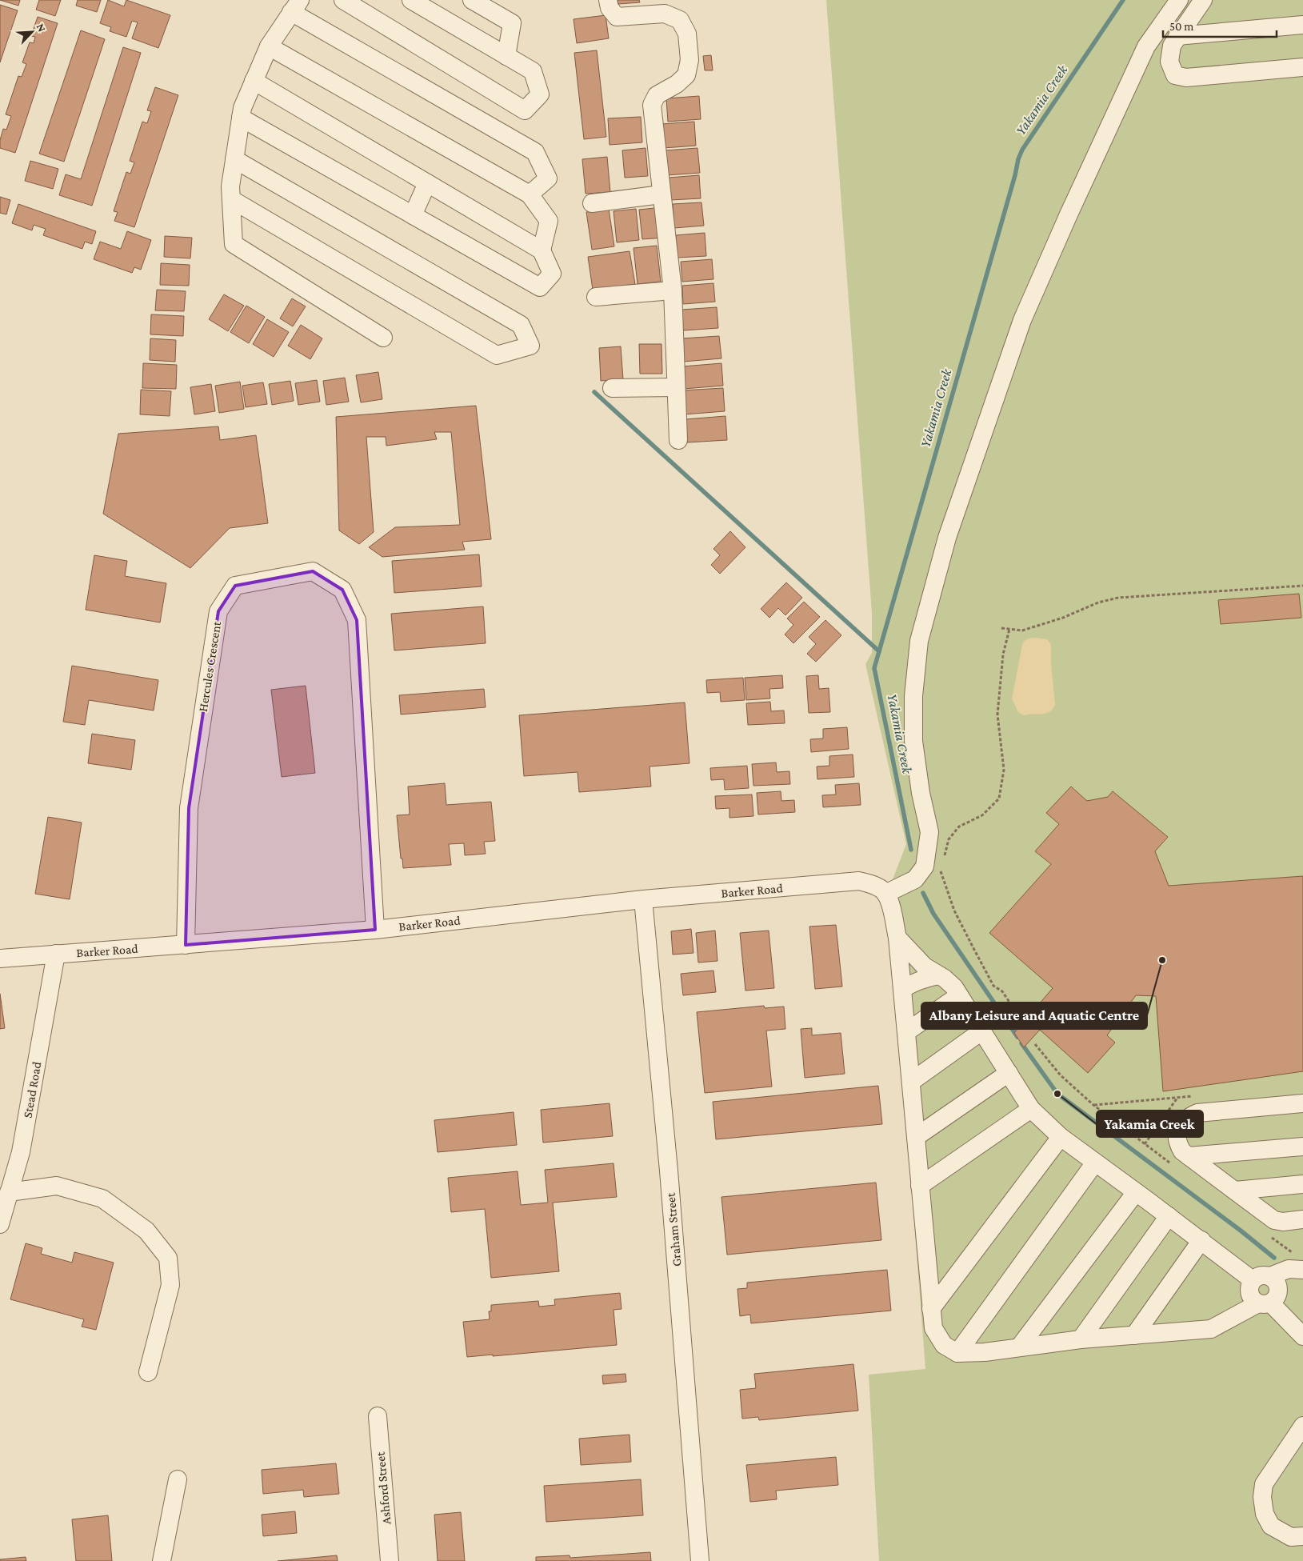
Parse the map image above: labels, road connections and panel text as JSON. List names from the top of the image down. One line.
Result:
{"streets":{"street":["Hercules Crescent","Barker Road","Stead Road","Graham Street","Ashford Street"]},"crossings":[["Hercules Crescent","Barker Road"],["Barker Road","Stead Road"],["Barker Road","Graham Street"]],"water":["Yakamia Creek"],"places":["Albany Leisure and Aquatic Centre","Yakamia Creek"],"scale_bar":"50 m","north":"top right"}
